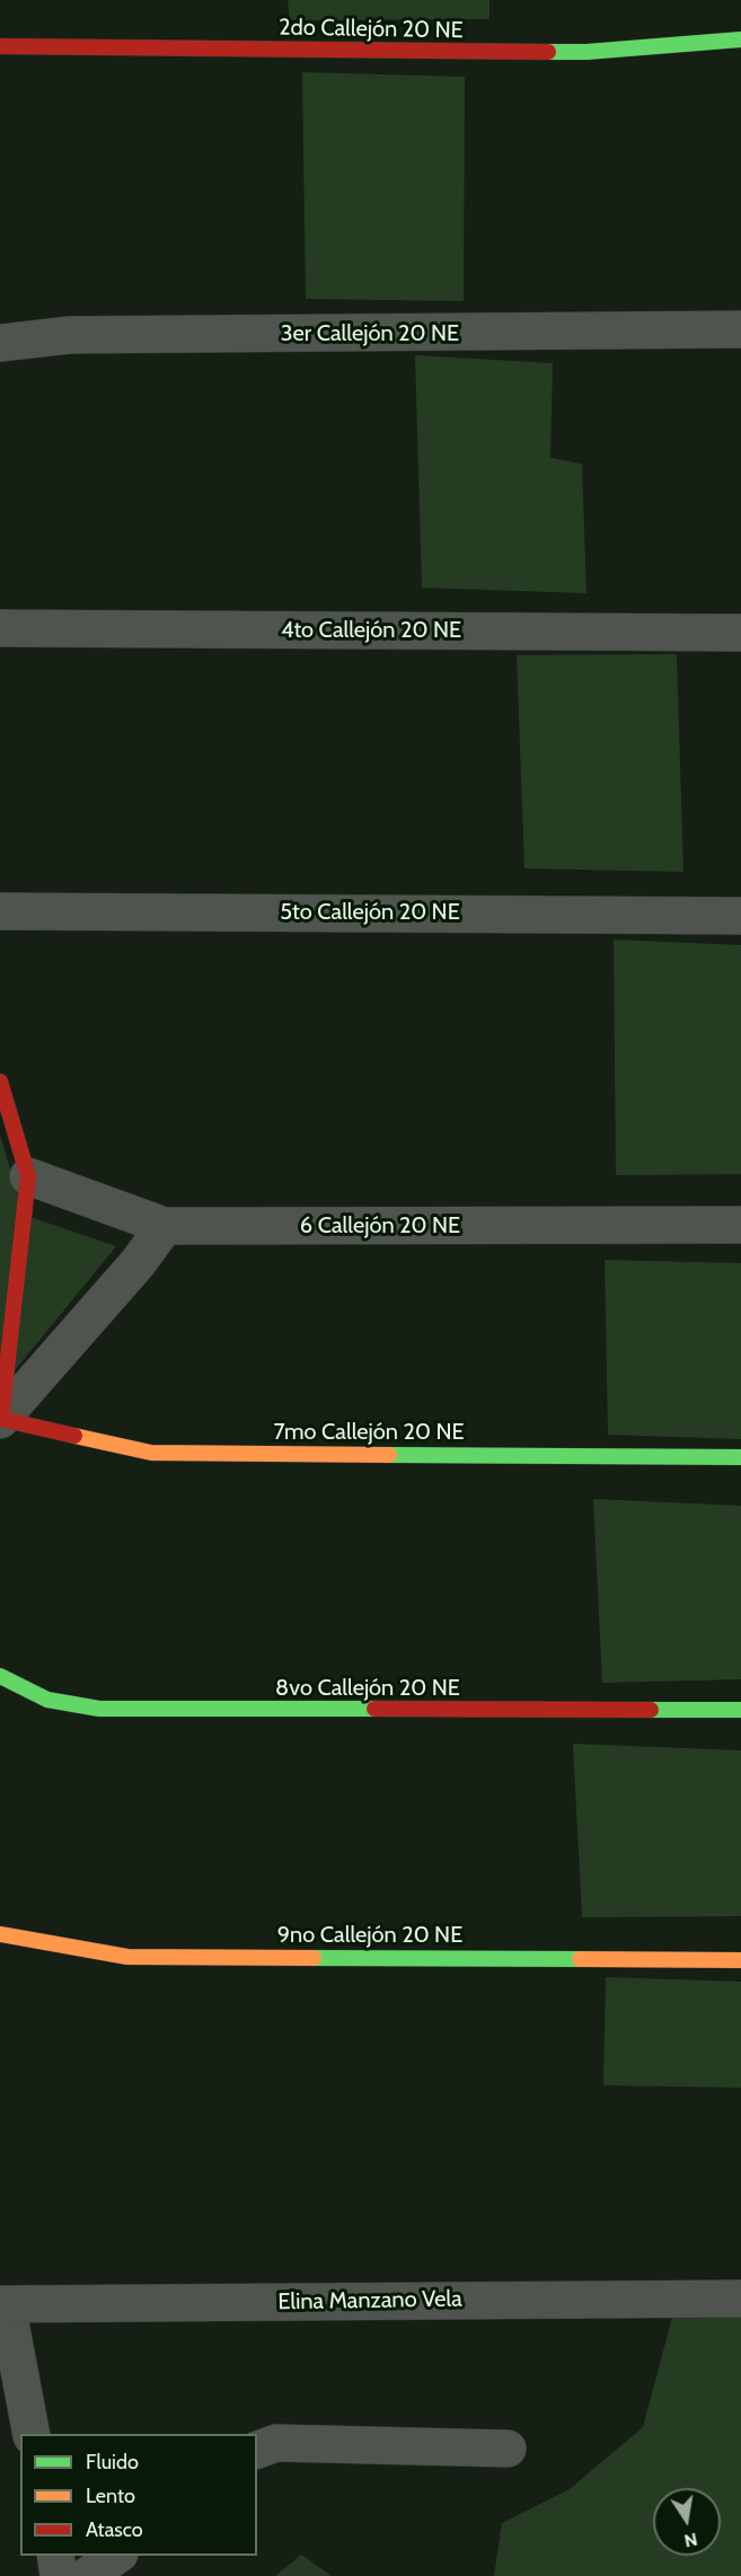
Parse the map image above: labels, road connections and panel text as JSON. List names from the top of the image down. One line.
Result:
{"streets":{"street":["2do Callejón 20 NE","3er Callejón 20 NE","4to Callejón 20 NE","5to Callejón 20 NE","6 Callejón 20 NE","7mo Callejón 20 NE","8vo Callejón 20 NE","9no Callejón 20 NE","Elina Manzano Vela"]},"legend":["Fluido","Lento","Atasco"],"north":"bottom"}
